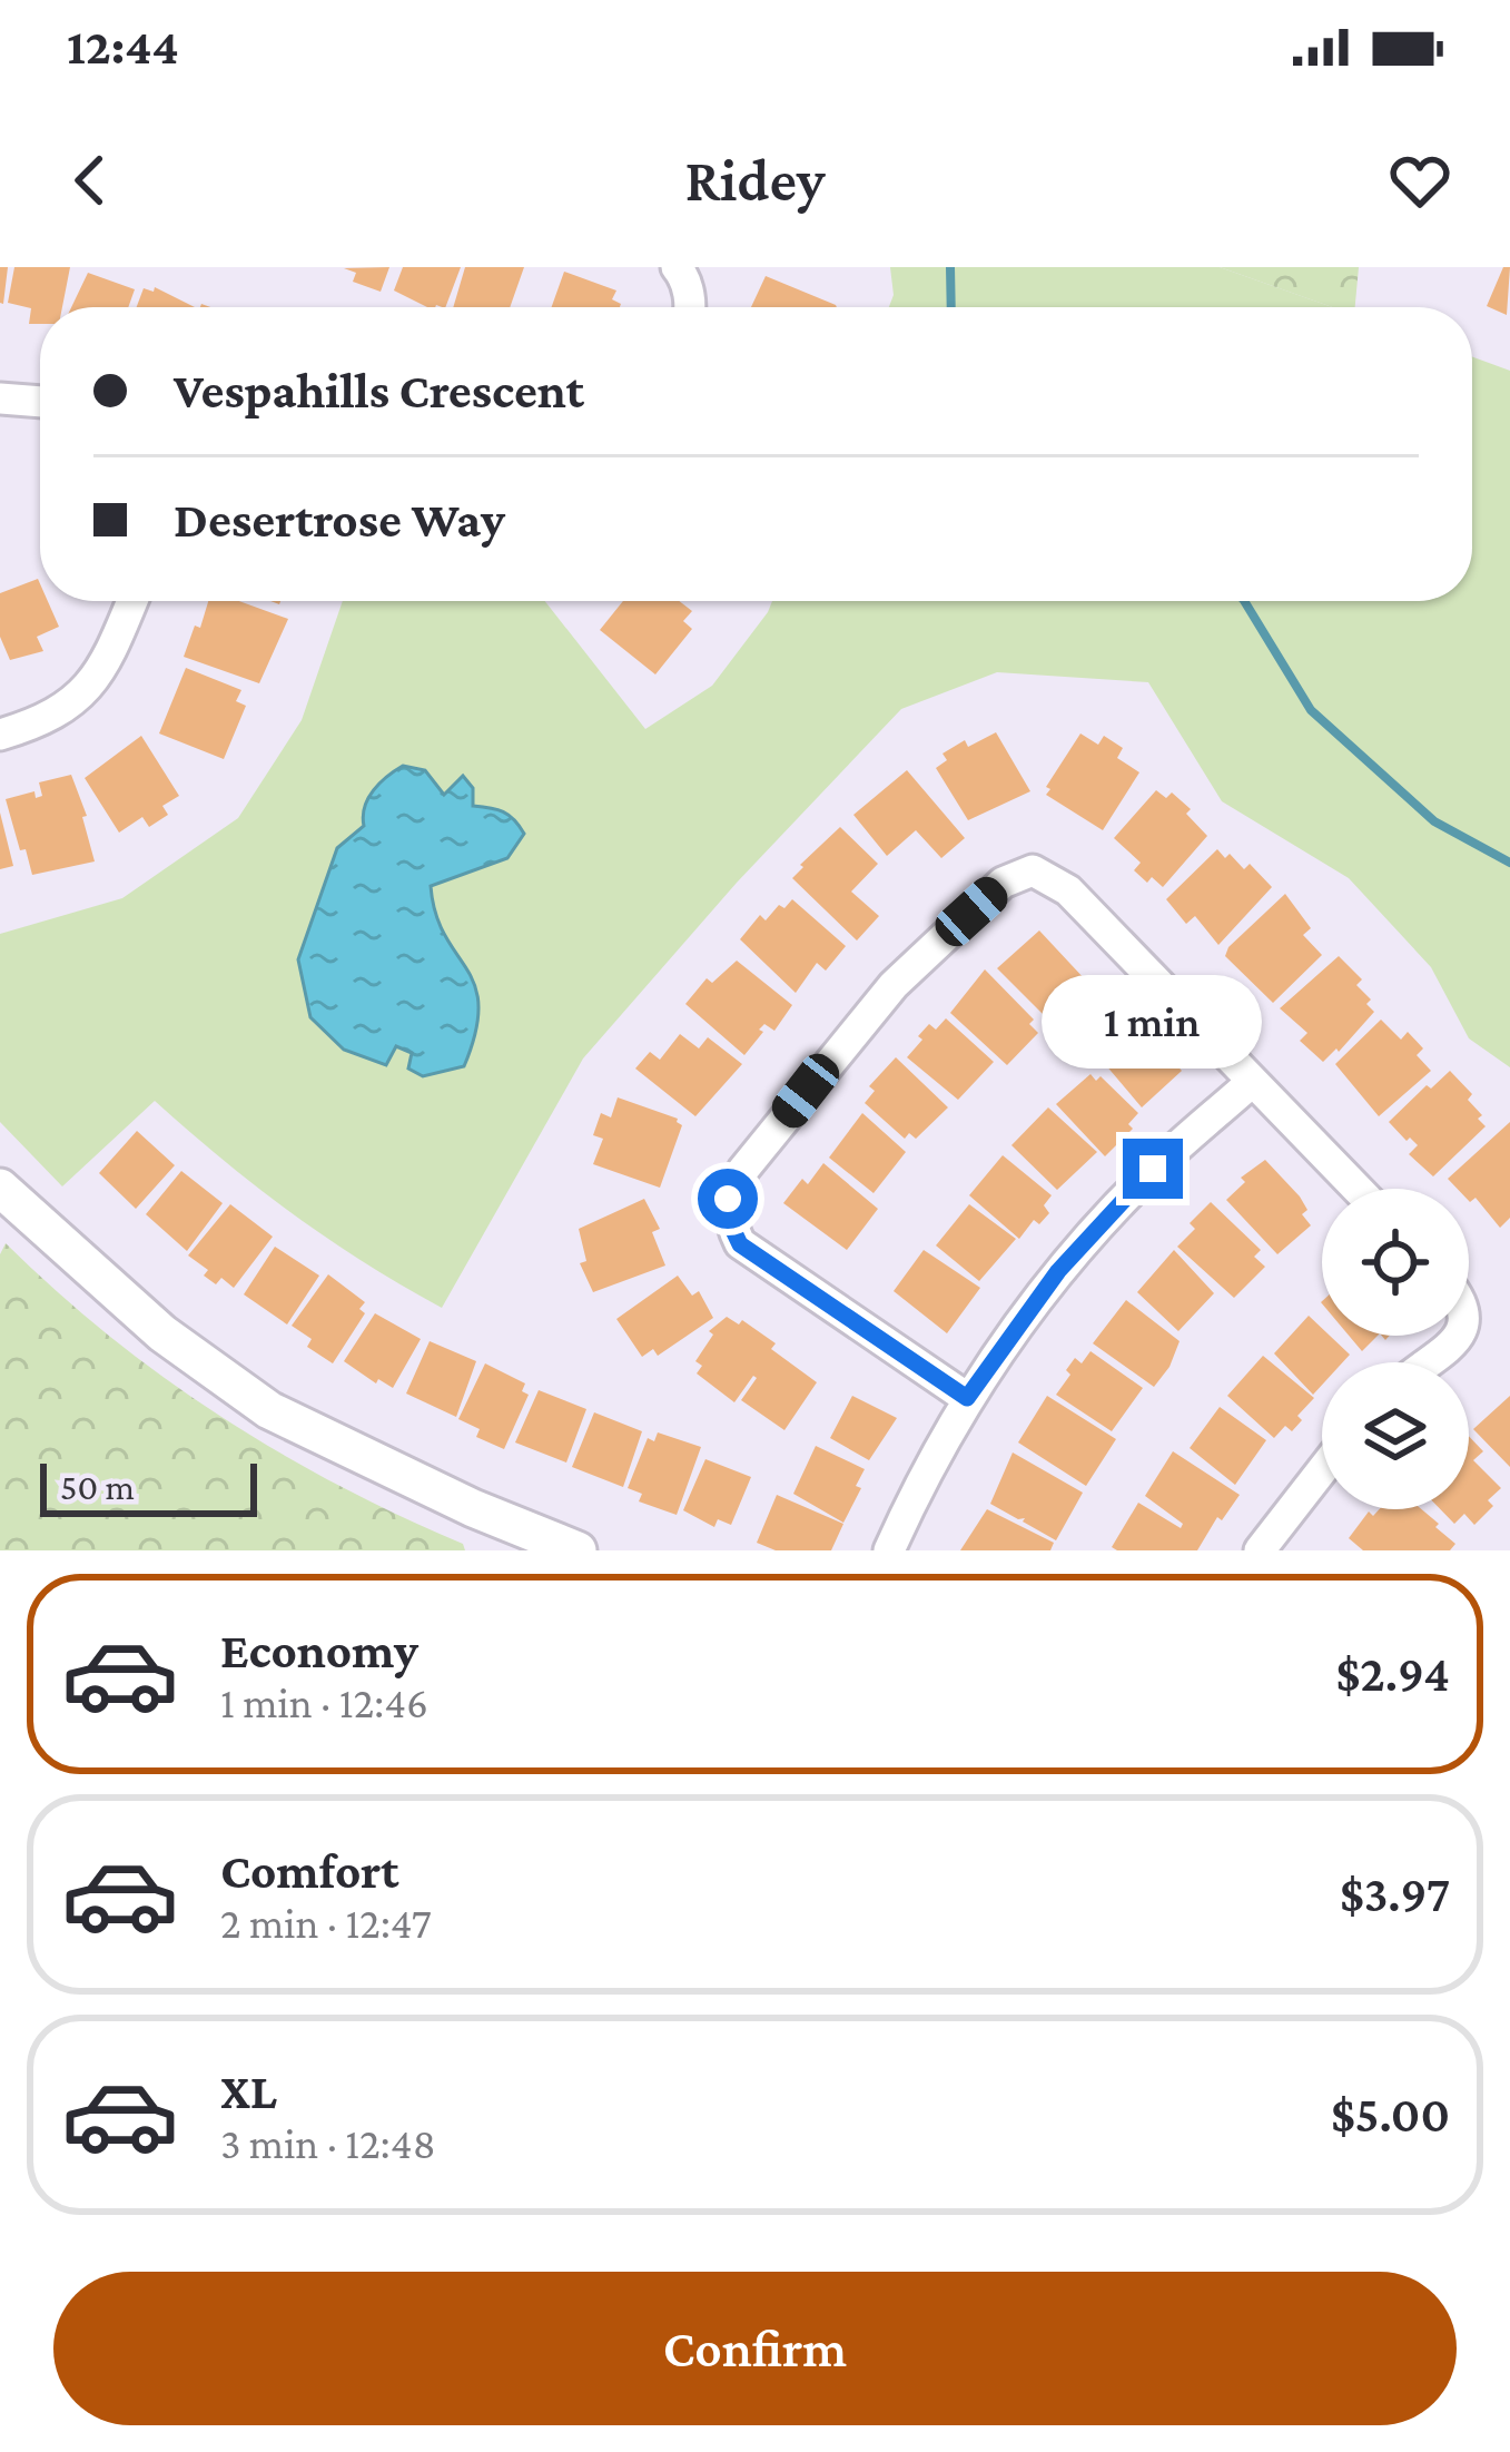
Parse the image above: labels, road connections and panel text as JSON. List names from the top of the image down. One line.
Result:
{"scale_bar":"50 m","page":{"status":"12:44","header":"Ridey","banner":["Vespahills Crescent","Desertrose Way"],"bubble":"1 min","scale":"50 m","list":[{"name":"Economy","note":"1 min · 12:46","value":"$2.94"},{"name":"Comfort","note":"2 min · 12:47","value":"$3.97"},{"name":"XL","note":"3 min · 12:48","value":"$5.00"}],"buttons":"Confirm"}}
